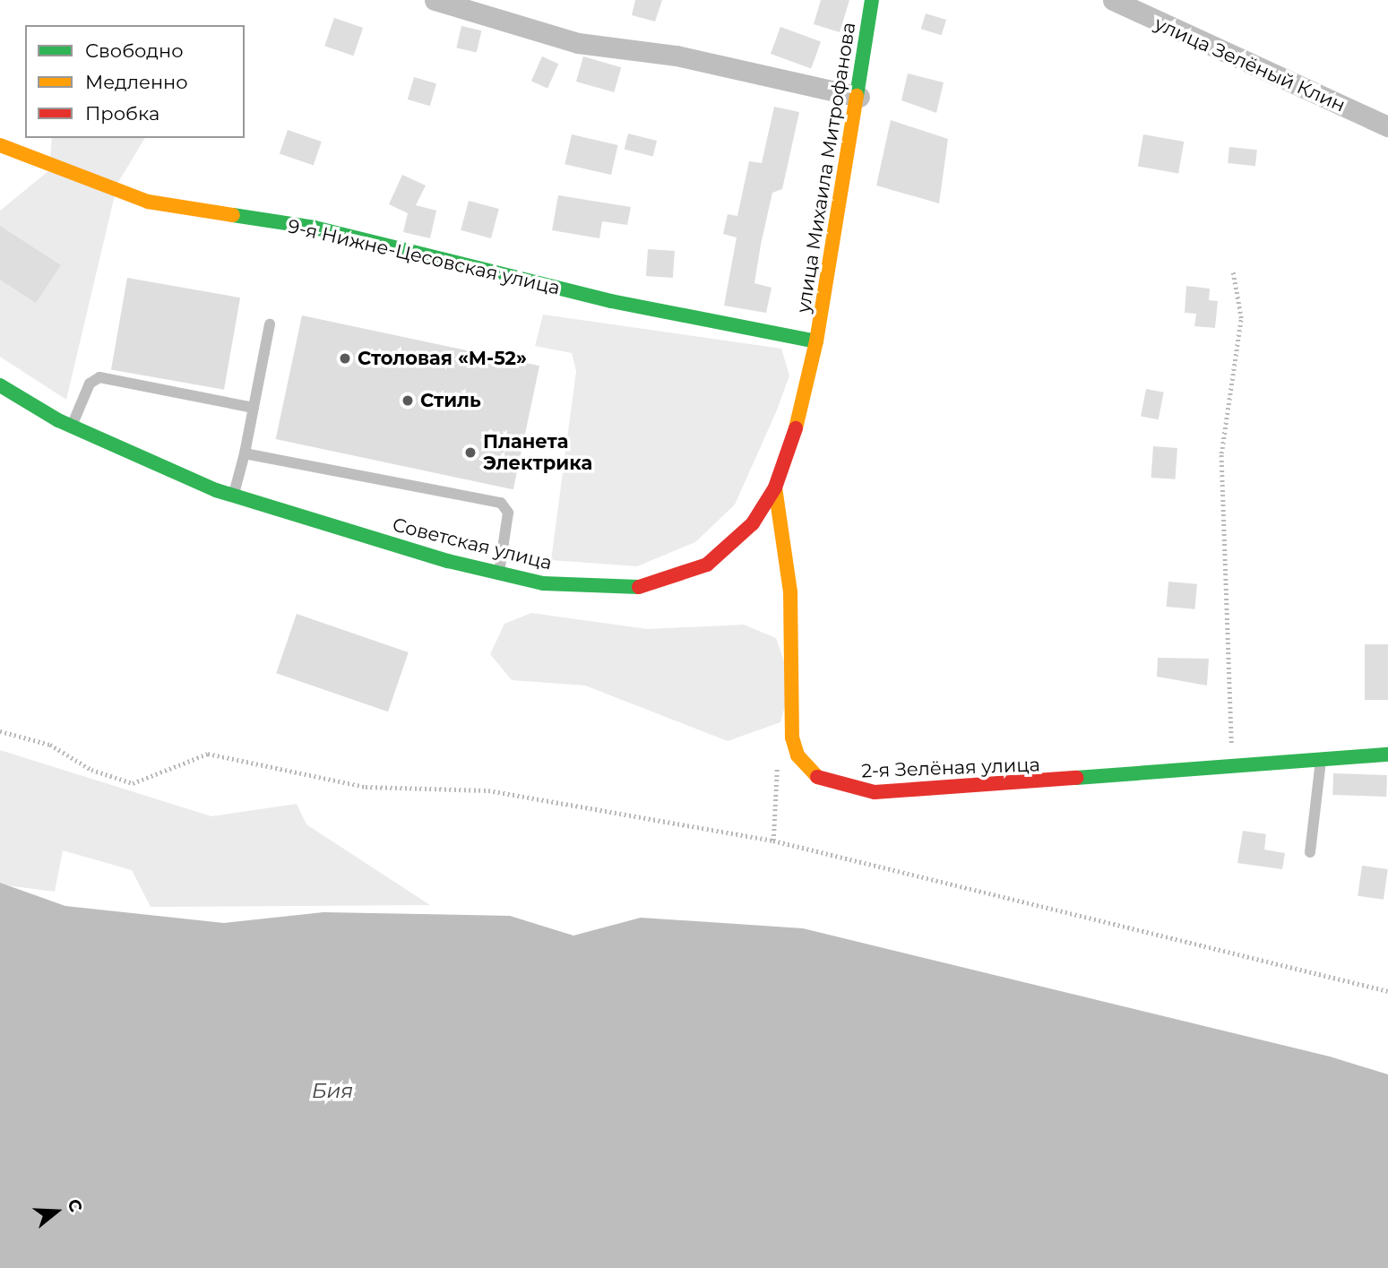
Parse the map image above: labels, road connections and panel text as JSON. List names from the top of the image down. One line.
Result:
{"streets":{"street":["улица Зелёный Клин","улица Михаила Митрофанова","9-я Нижне-Цесовская улица","Советская улица","2-я Зелёная улица"]},"crossings":[["улица Михаила Митрофанова","9-я Нижне-Цесовская улица"],["улица Михаила Митрофанова","Советская улица"],["9-я Нижне-Цесовская улица","Советская улица"],["Советская улица","2-я Зелёная улица"]],"water":["Бия"],"places":["Столовая «М-52»","Стиль","Планета Электрика"],"legend":["Свободно","Медленно","Пробка"],"north":"right"}
